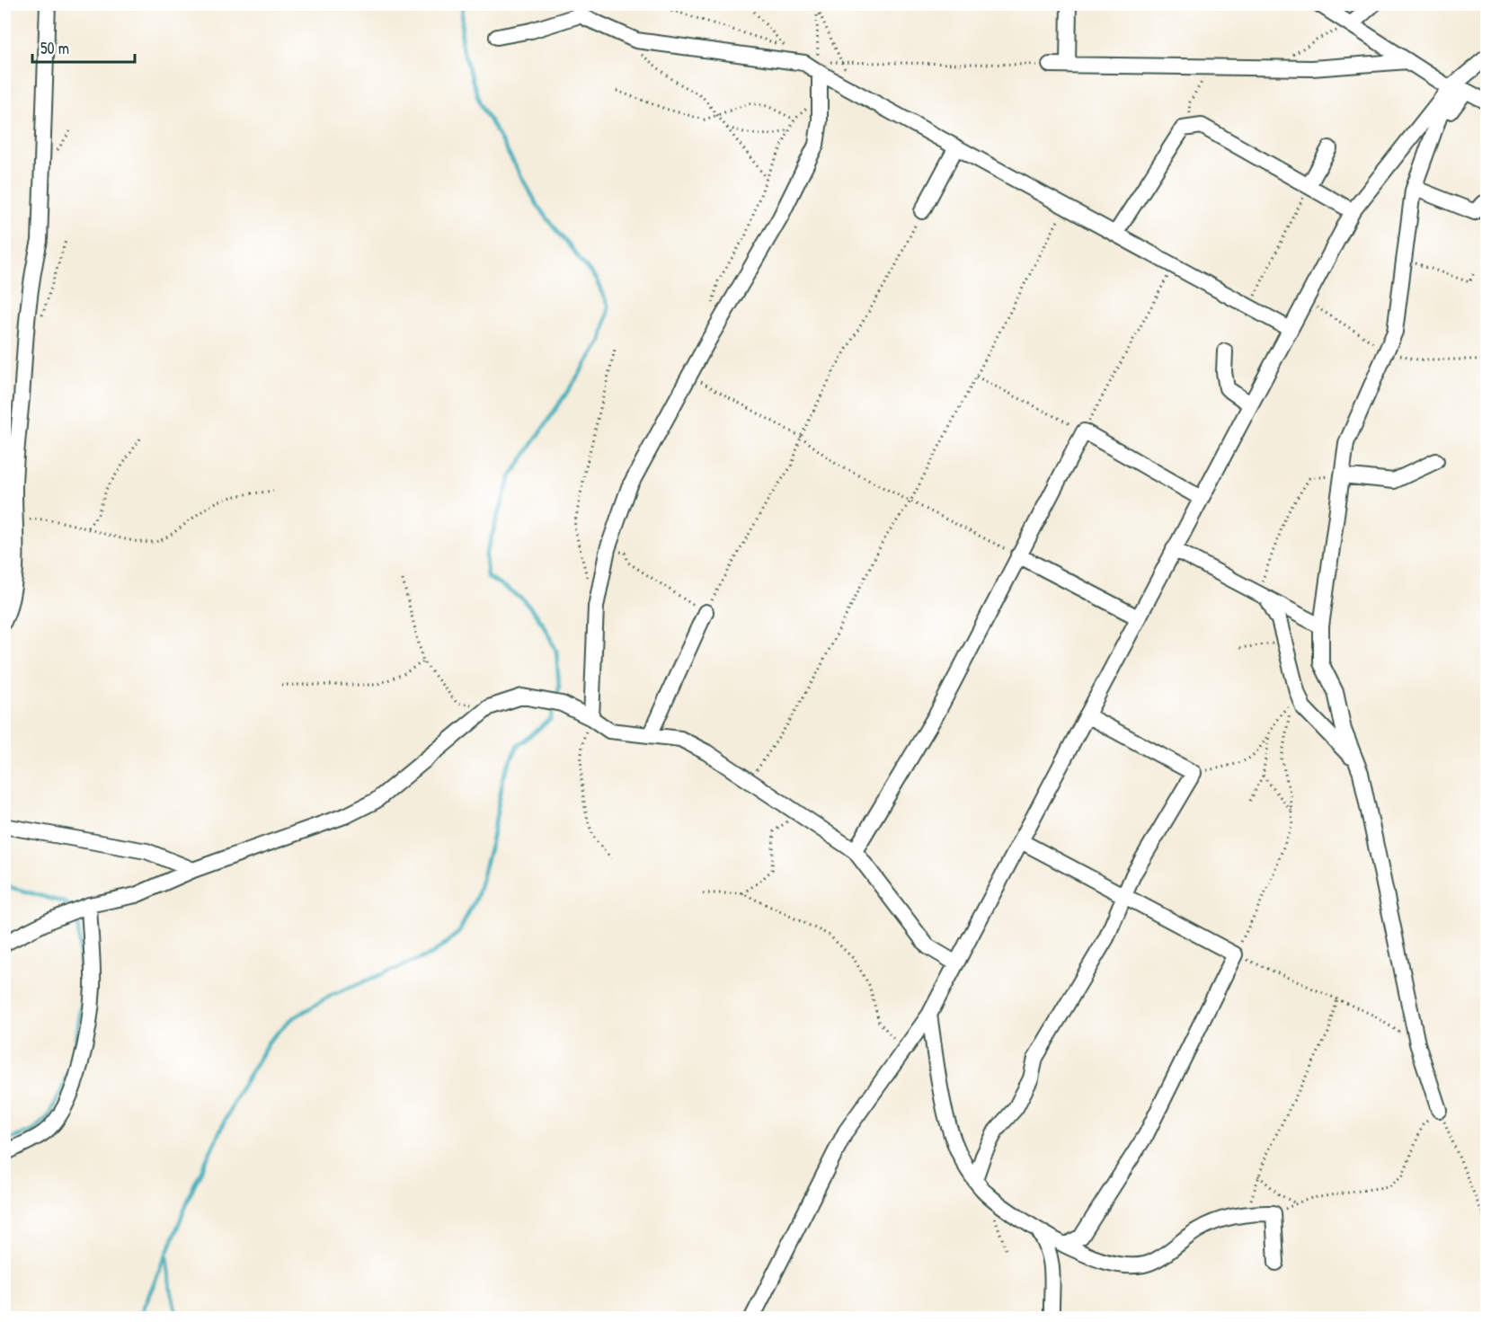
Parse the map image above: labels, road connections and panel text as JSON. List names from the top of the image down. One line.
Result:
{"scale_bar":"50 m"}
